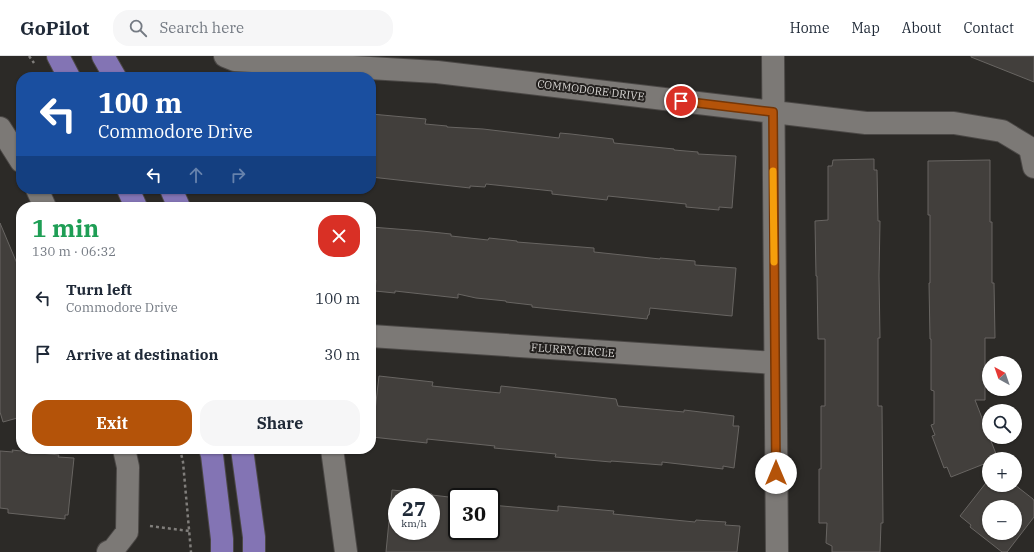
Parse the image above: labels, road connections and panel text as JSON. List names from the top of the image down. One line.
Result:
{"streets":{"street":["COMMODORE DRIVE","FLURRY CIRCLE"]},"north":"top left","page":{"header":"GoPilot","search":"Search here","nav":["Home","Map","About","Contact"],"turn":["100 m","Commodore Drive"],"heading":["1 min","130 m · 06:32"],"list":[{"name":"Turn left","note":"Commodore Drive","value":"100 m"},{"name":"Arrive at destination","value":"30 m"}],"map_buttons":["+","−"],"buttons":["Exit","Share"],"speed":"27 km/h","limit":"30"}}
